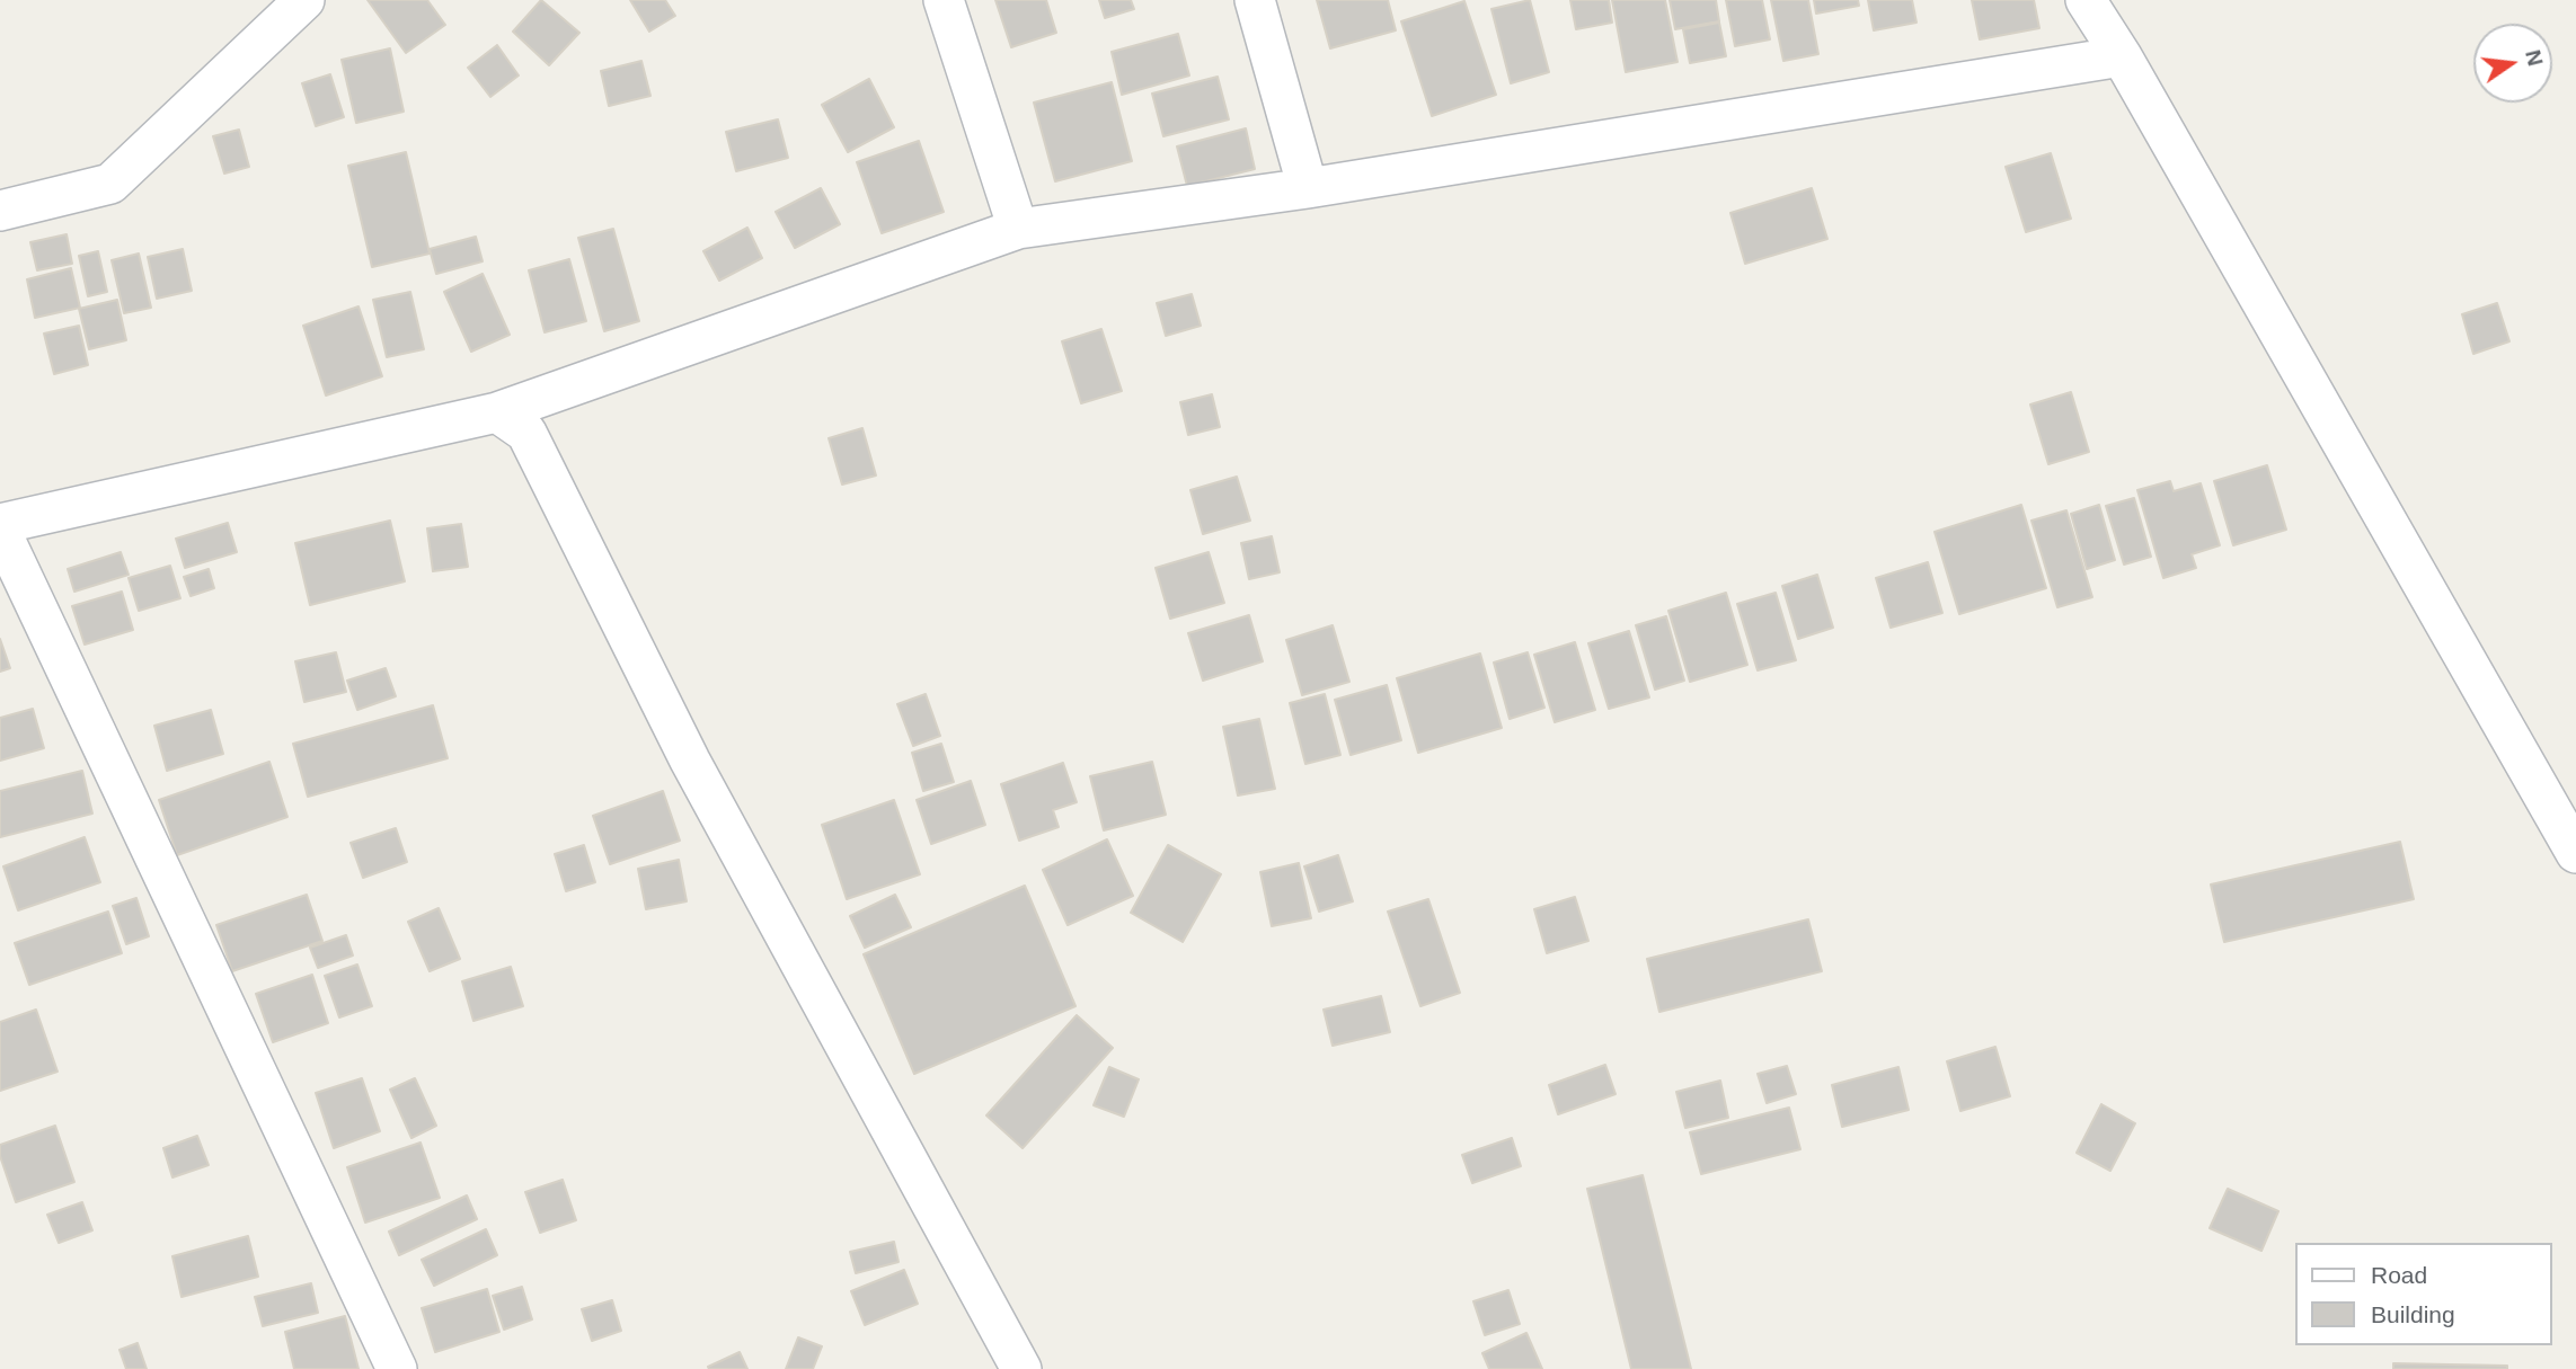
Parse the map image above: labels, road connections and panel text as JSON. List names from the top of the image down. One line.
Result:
{"legend":["Road","Building"],"north":"right"}
